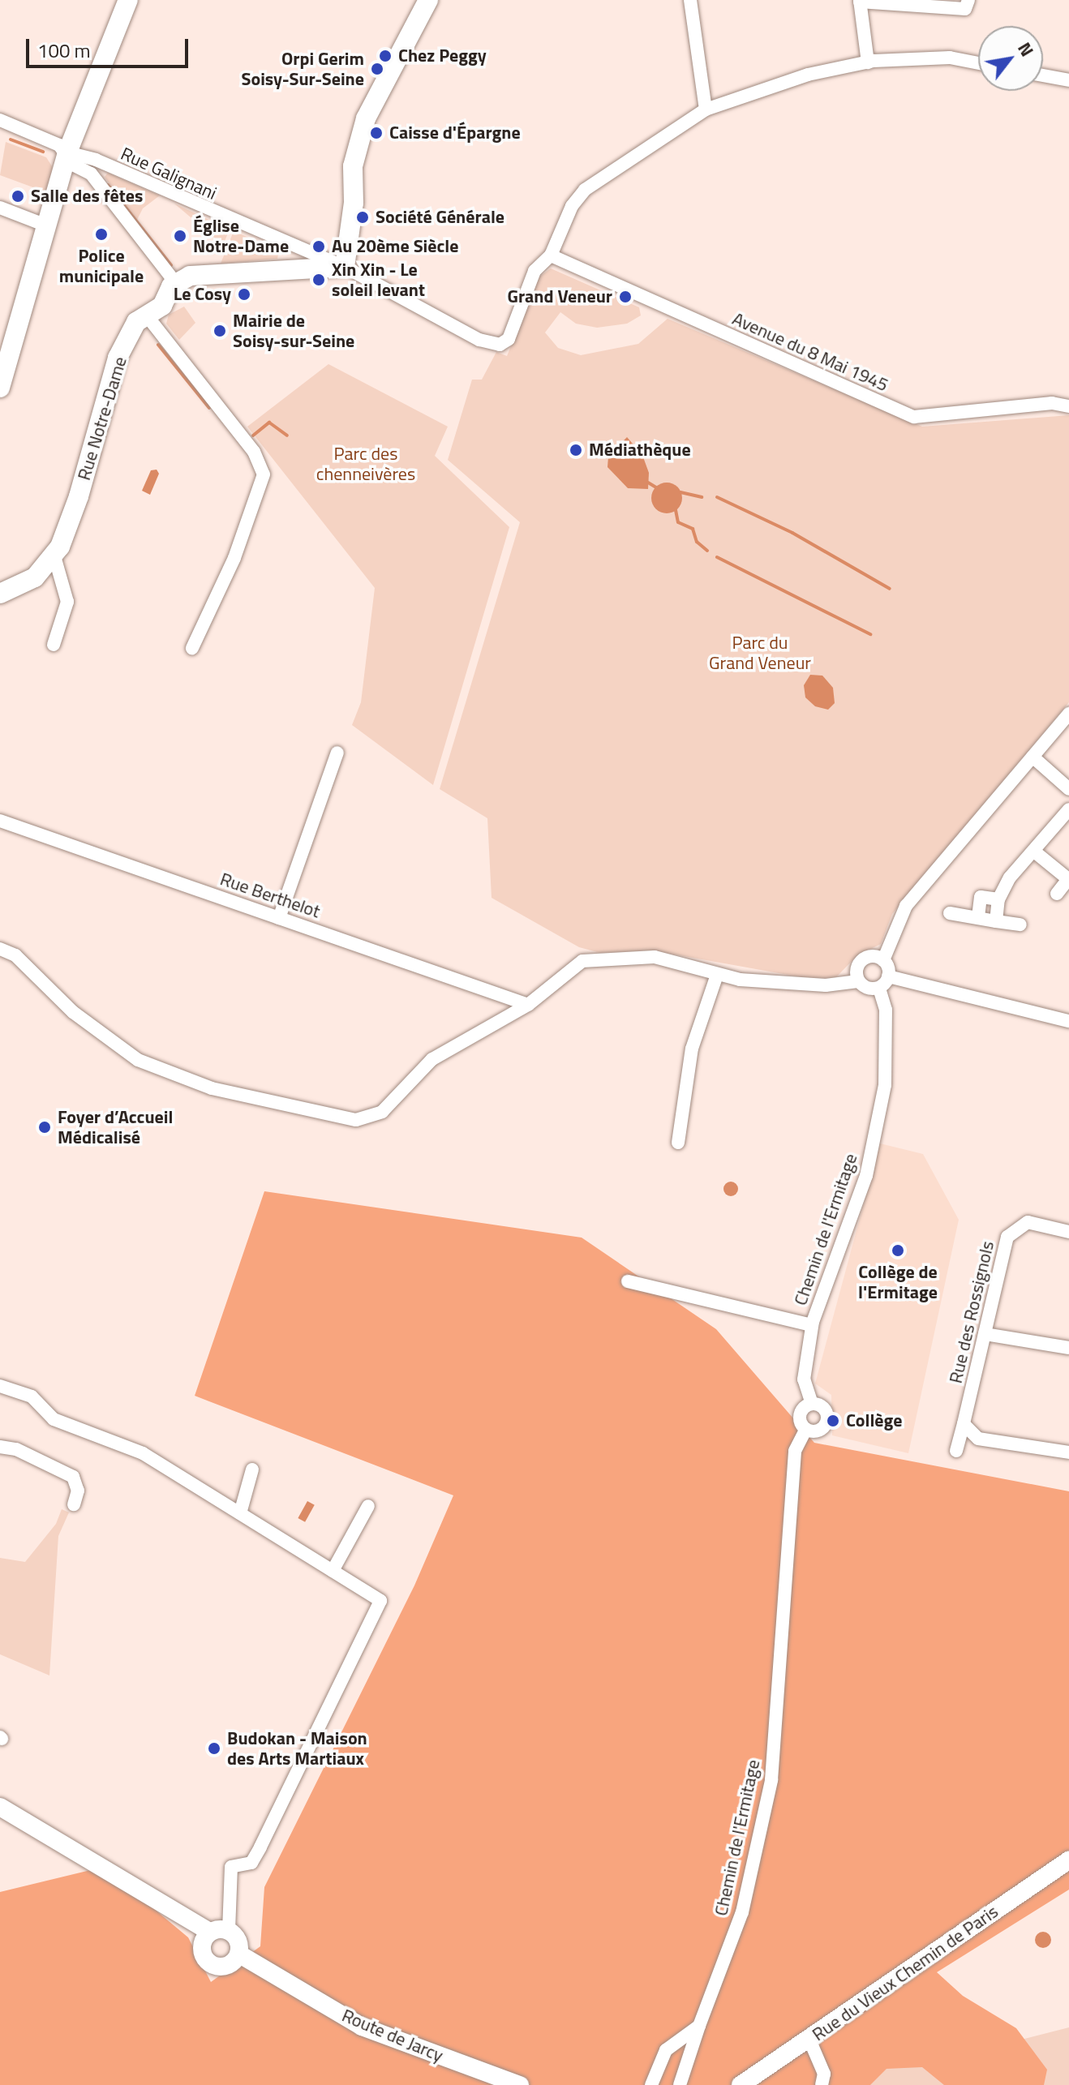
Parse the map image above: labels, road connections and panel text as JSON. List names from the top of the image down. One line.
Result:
{"streets":{"main road":["Rue Notre-Dame"],"street":["Rue Galignani","Avenue du 8 Mai 1945","Rue Berthelot","Chemin de l'Ermitage","Rue des Rossignols","Rue du Vieux Chemin de Paris","Route de Jarcy"]},"crossings":[["Rue Galignani","Avenue du 8 Mai 1945"]],"parks":["Parc des chenneivères","Parc du Grand Veneur"],"places":["Chez Peggy","Orpi Gerim Soisy-Sur-Seine","Caisse d'Épargne","Salle des fêtes","Société Générale","Police municipale","Église Notre-Dame","Au 20ème Siècle","Xin Xin - Le soleil levant","Le Cosy","Grand Veneur","Mairie de Soisy-sur-Seine","Médiathèque","Foyer d’Accueil Médicalisé","Collège de l'Ermitage","Collège","Budokan - Maison des Arts Martiaux"],"scale_bar":"100 m","north":"top right"}
